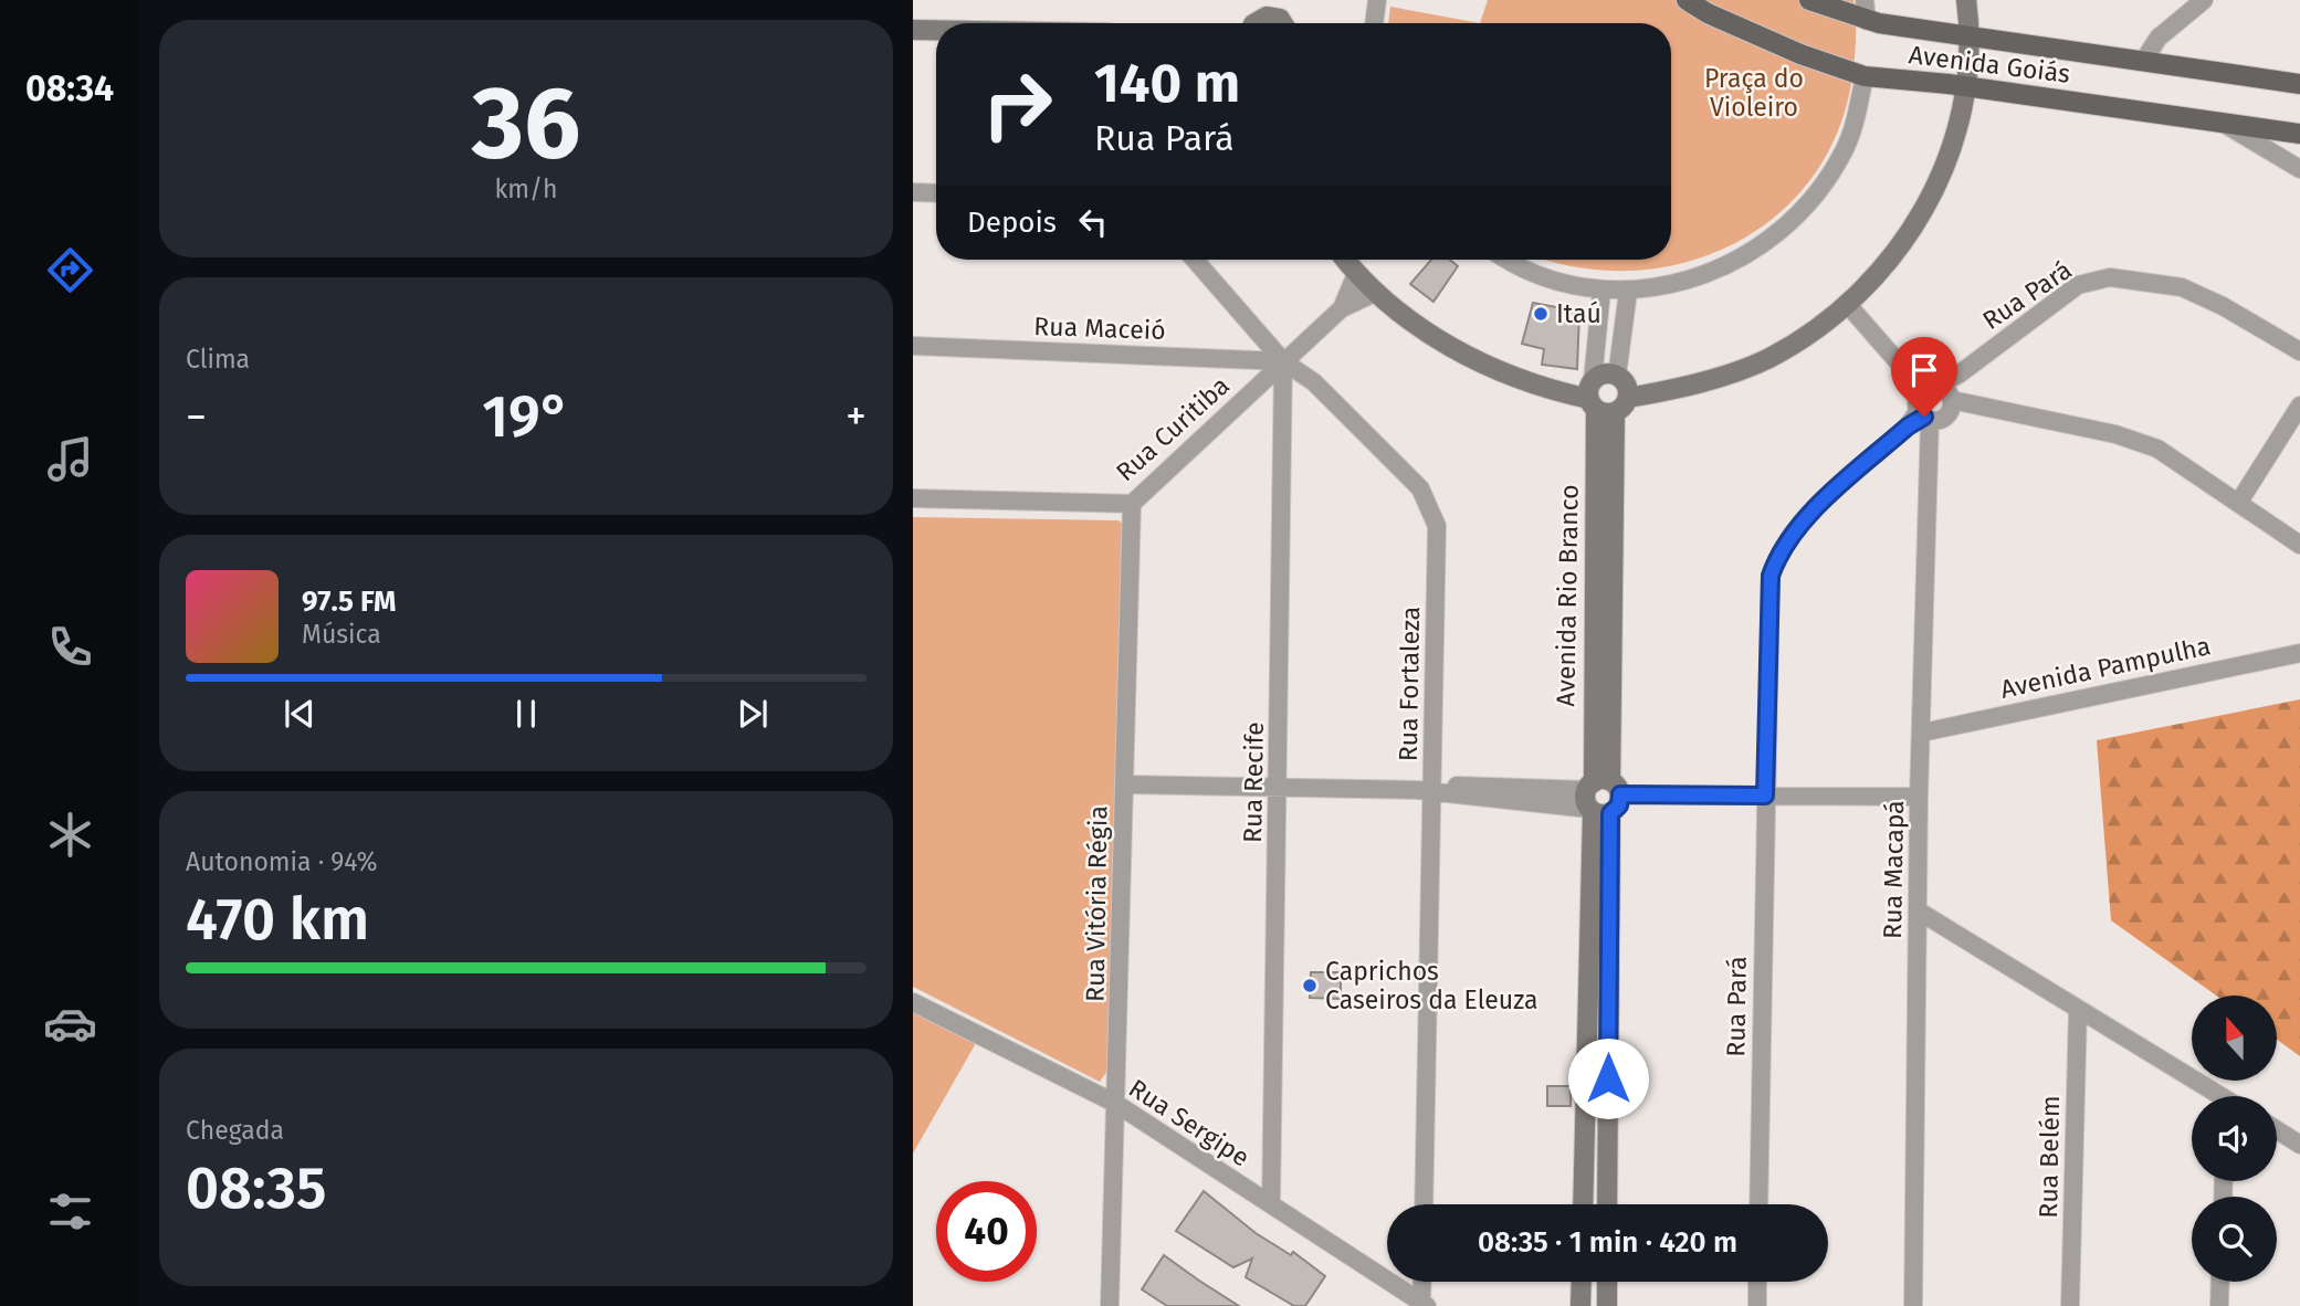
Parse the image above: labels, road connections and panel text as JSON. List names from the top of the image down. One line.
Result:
{"streets":{"main road":["Avenida Goiás"],"street":["Rua Pará","Rua Maceió","Rua Curitiba","Avenida Rio Branco","Avenida Pampulha","Rua Fortaleza","Rua Recife","Rua Macapá","Rua Vitória Régia","Rua Sergipe","Rua Belém"]},"crossings":[["Rua Pará","Rua Macapá"],["Rua Maceió","Rua Curitiba"],["Rua Maceió","Rua Fortaleza"],["Rua Maceió","Rua Recife"],["Rua Curitiba","Rua Fortaleza"],["Rua Curitiba","Rua Recife"],["Rua Curitiba","Rua Vitória Régia"],["Avenida Pampulha","Rua Macapá"],["Rua Fortaleza","Rua Recife"],["Rua Recife","Rua Sergipe"],["Rua Vitória Régia","Rua Sergipe"]],"parks":["Praça do Violeiro"],"places":["Itaú","Caprichos Caseiros da Eleuza"],"north":"top","page":{"tabs":"08:34","tile":[["36","km/h"],"Clima",["Autonomia · 94%","470 km"],["Chegada","08:35"]],"turn":["140 m","Rua Pará"],"then":"Depois","heat":["−","19°","+"],"song":["97.5 FM","Música"],"limit":"40","trip":"08:35 · 1 min · 420 m"}}
